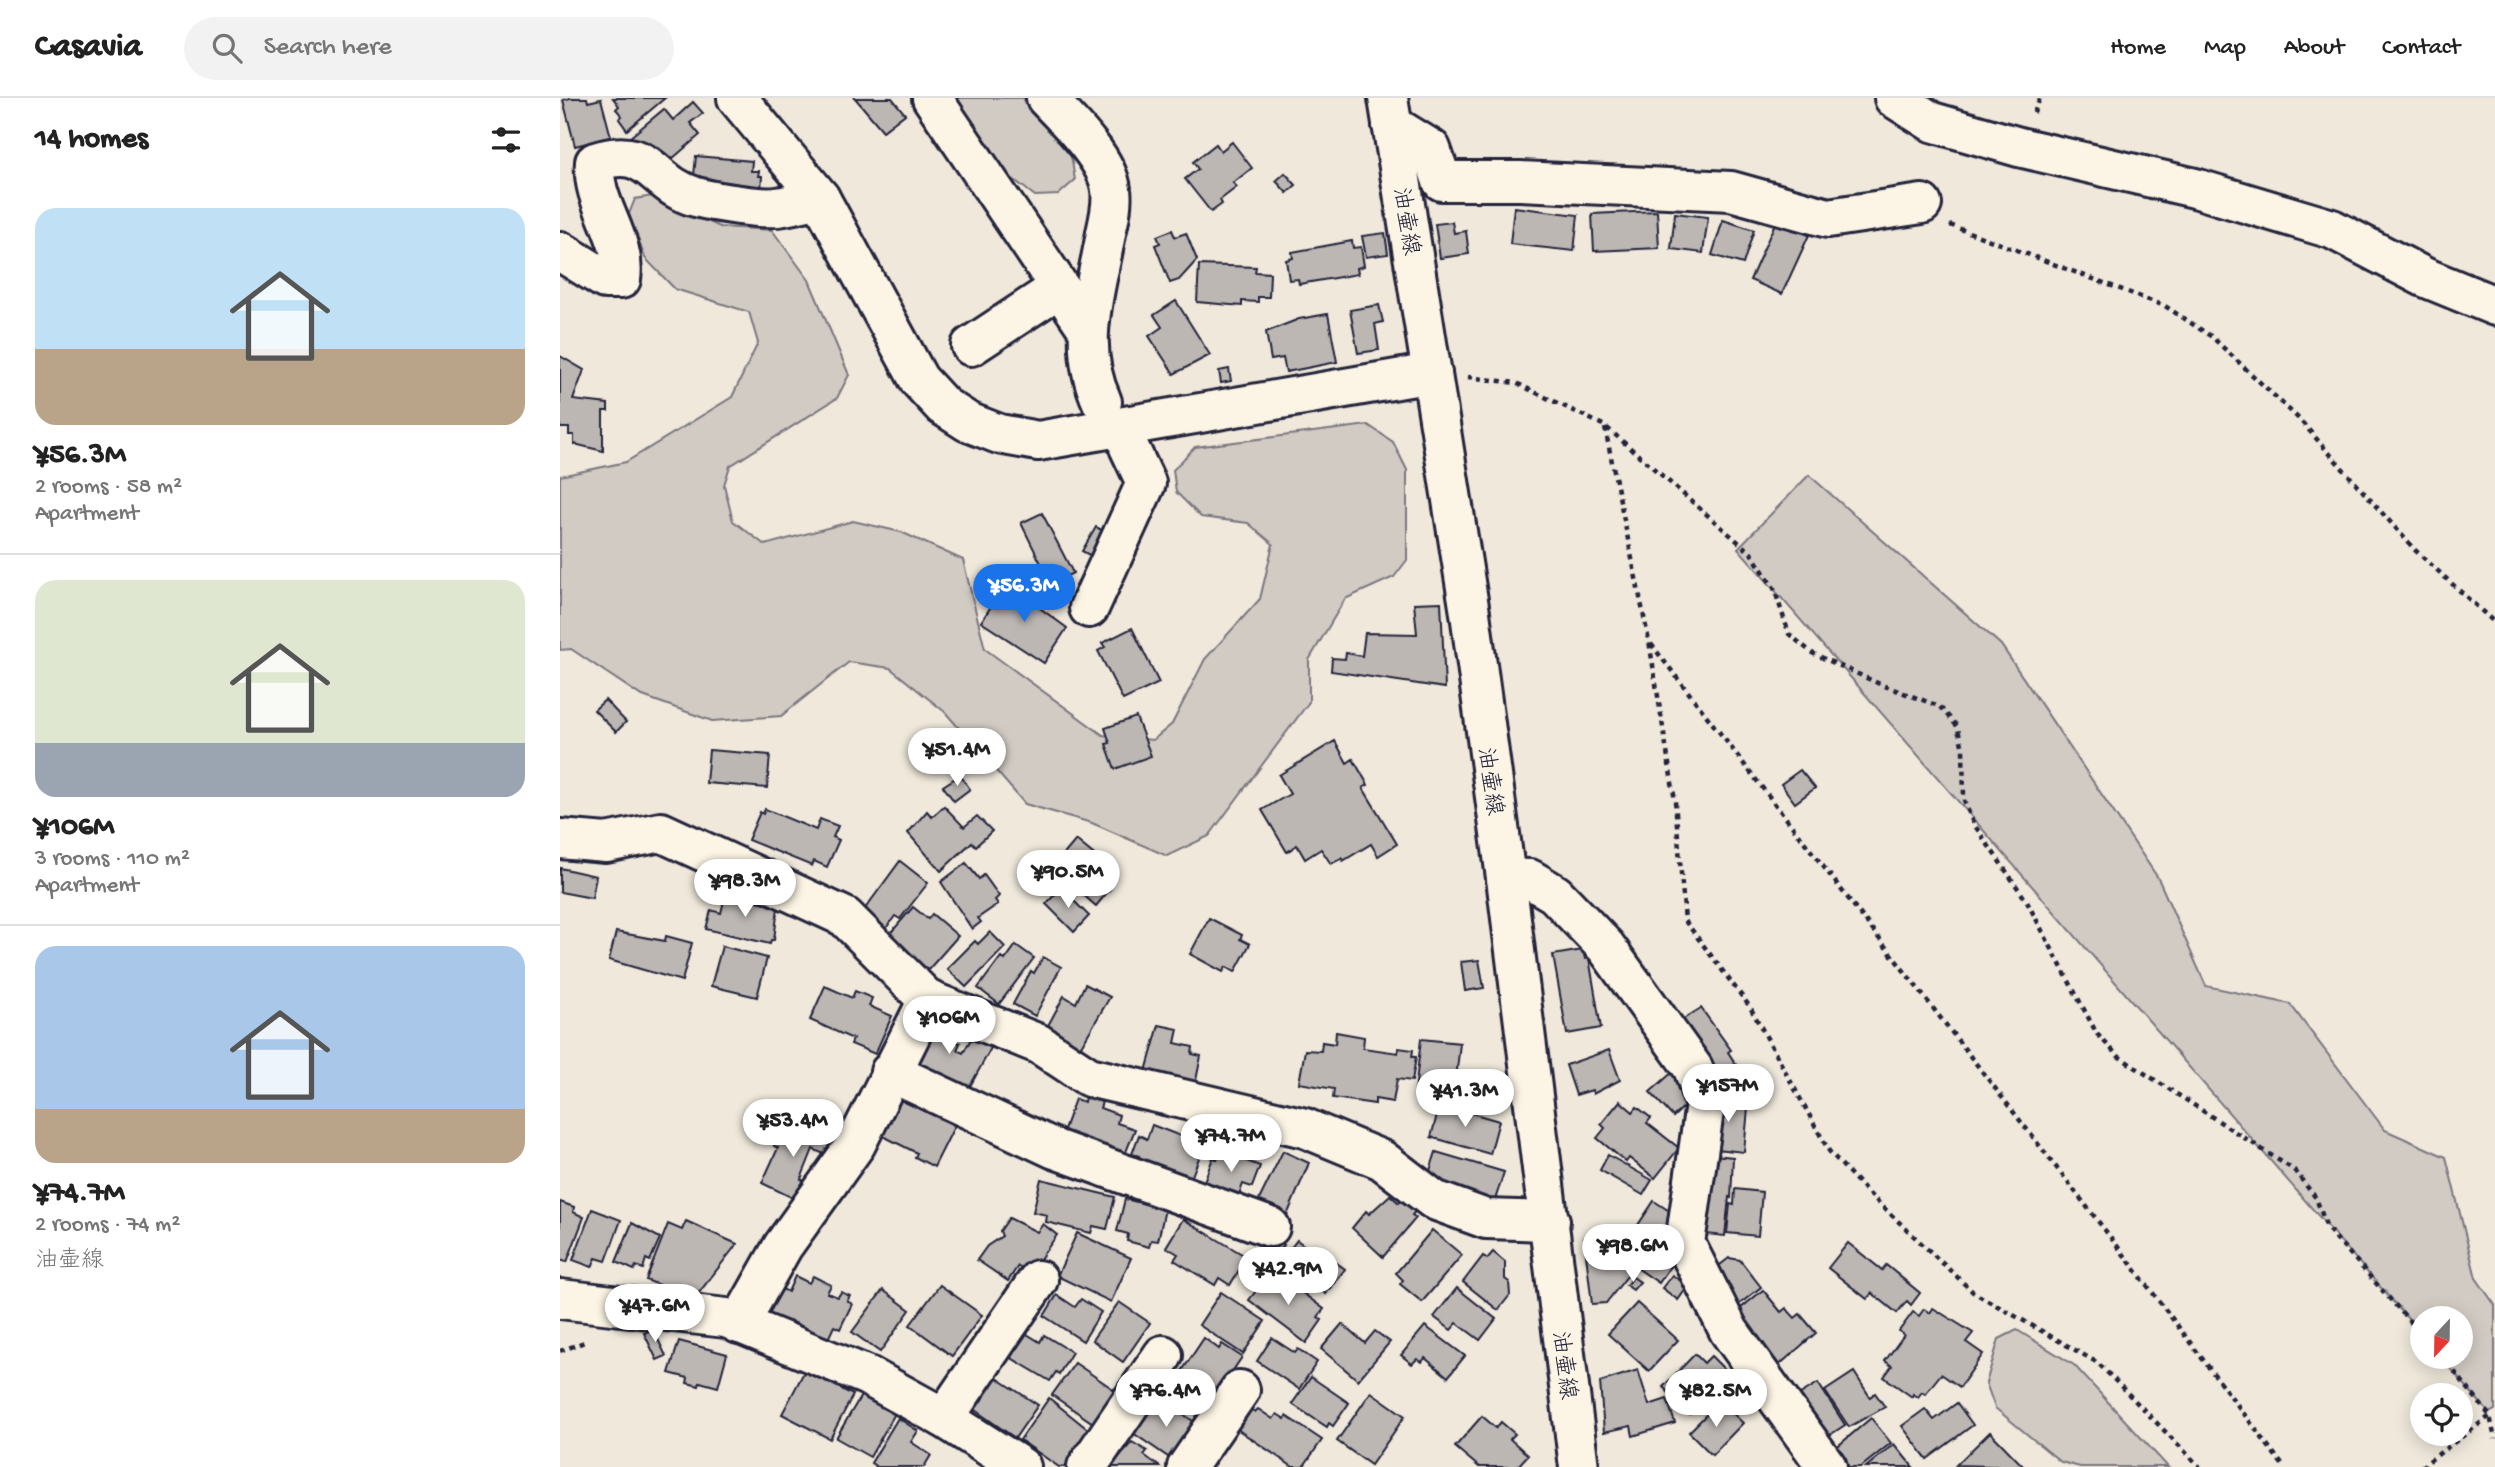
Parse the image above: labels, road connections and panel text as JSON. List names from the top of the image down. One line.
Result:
{"streets":{"street":["油壷線"]},"north":"bottom","page":{"header":"Casavia","search":"Search here","nav":["Home","Map","About","Contact"],"heading":"14 homes","list":[{"name":"¥56.3M","note":"2 rooms · 58 m² · Apartment"},{"name":"¥106M","note":"3 rooms · 110 m² · Apartment"},{"name":"¥74.7M","note":"2 rooms · 74 m² · 油壷線"}],"price":["¥56.3M","¥51.4M","¥90.5M","¥98.3M","¥106M","¥157M","¥41.3M","¥53.4M","¥74.7M","¥98.6M","¥42.9M","¥47.6M","¥76.4M","¥82.5M"]}}
